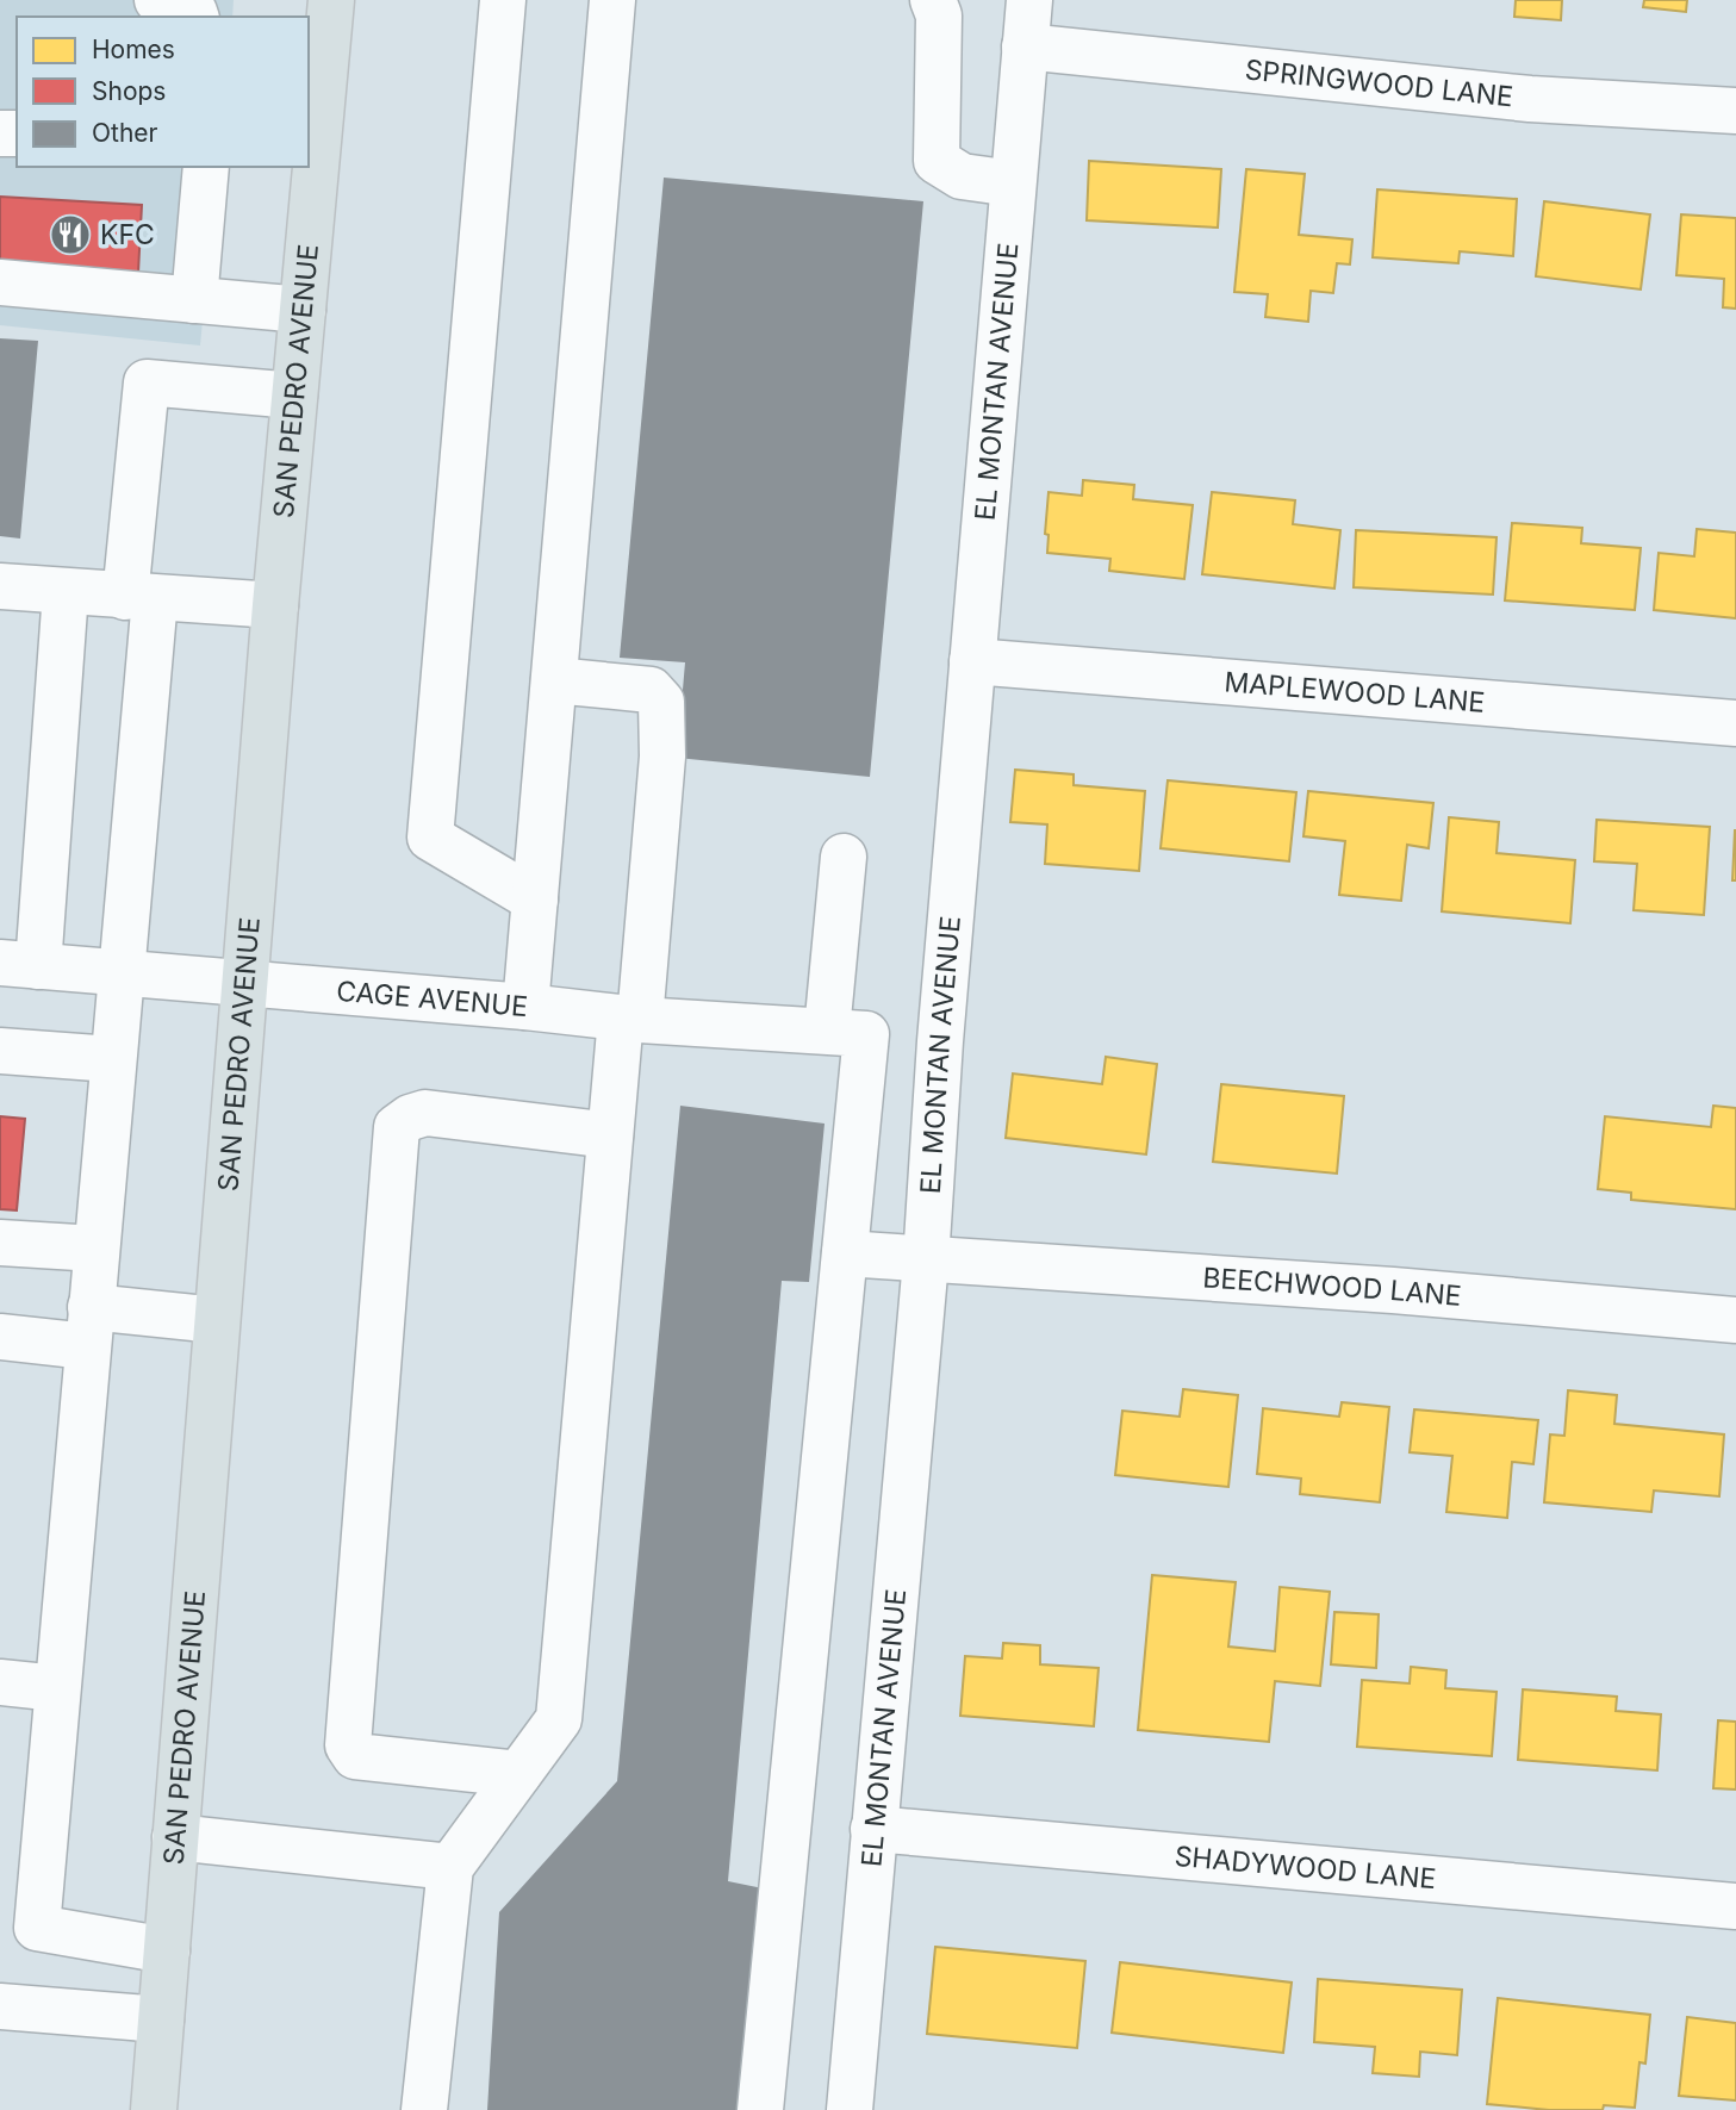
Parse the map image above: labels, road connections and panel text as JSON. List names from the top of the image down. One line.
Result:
{"streets":{"main road":["SAN PEDRO AVENUE"],"street":["SPRINGWOOD LANE","EL MONTAN AVENUE","MAPLEWOOD LANE","CAGE AVENUE","BEECHWOOD LANE","SHADYWOOD LANE"]},"crossings":[["SPRINGWOOD LANE","EL MONTAN AVENUE"],["SAN PEDRO AVENUE","CAGE AVENUE"],["EL MONTAN AVENUE","MAPLEWOOD LANE"],["EL MONTAN AVENUE","BEECHWOOD LANE"],["EL MONTAN AVENUE","SHADYWOOD LANE"]],"places":{"restaurant":["KFC"]},"legend":["Homes","Shops","Other"]}
